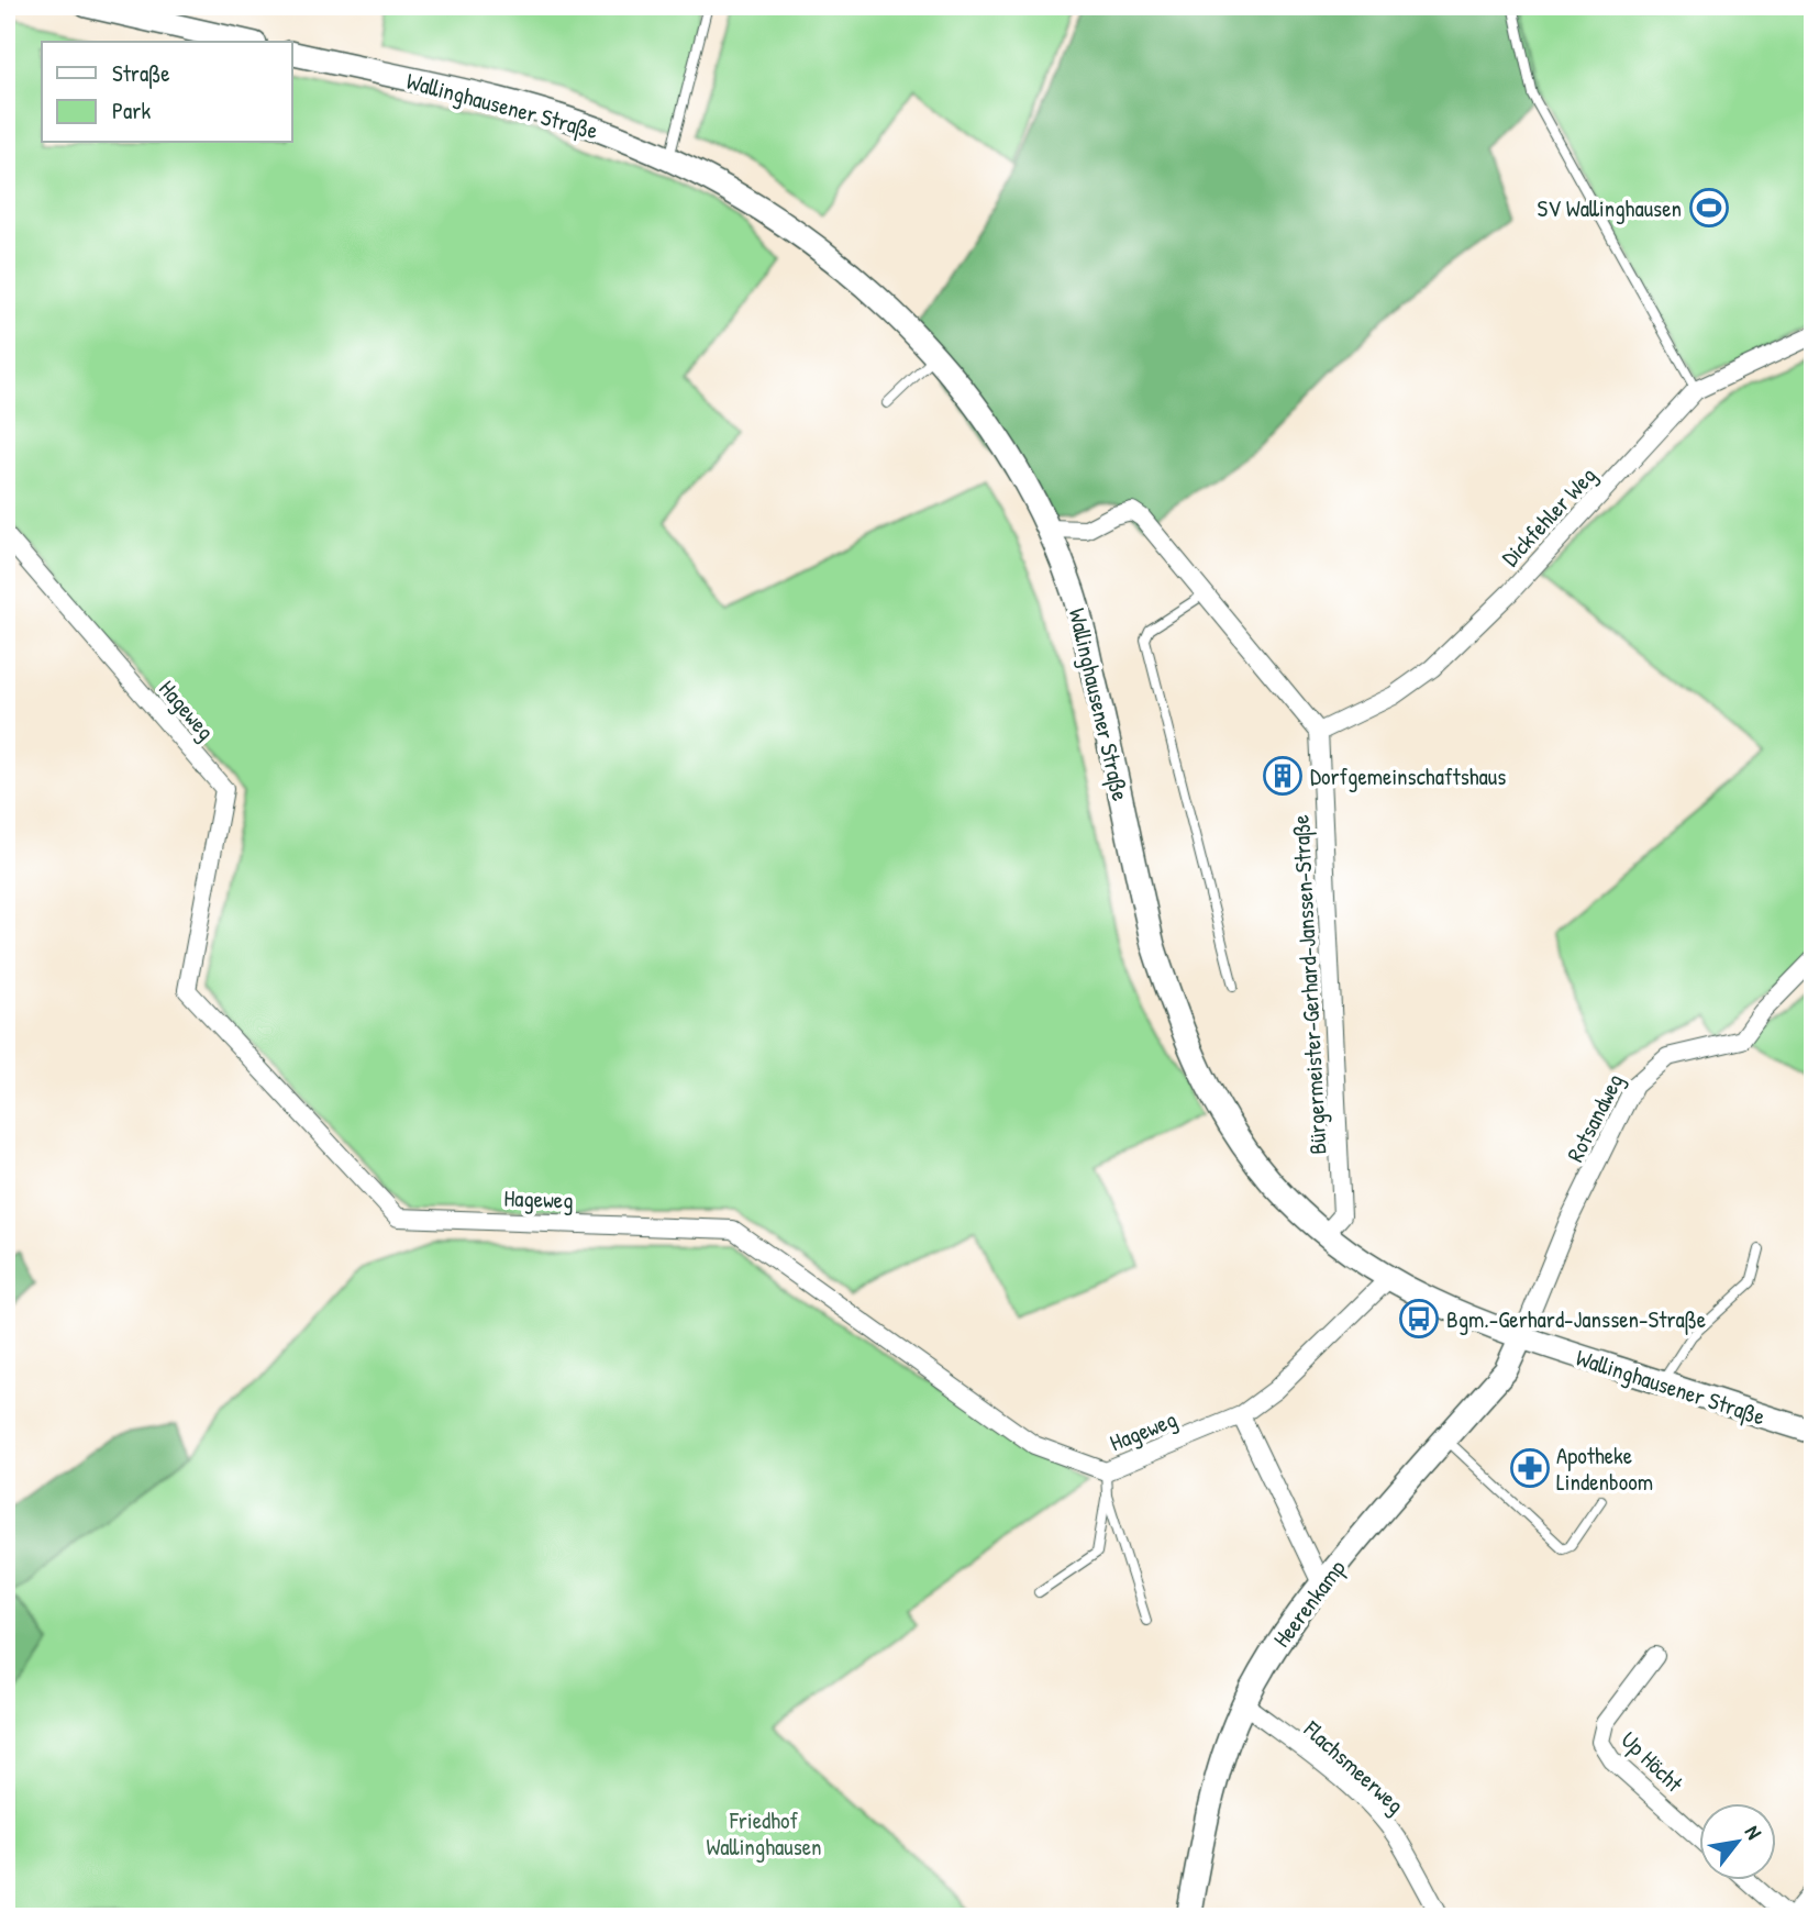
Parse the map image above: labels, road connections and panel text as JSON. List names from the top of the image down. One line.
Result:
{"streets":{"street":["Wallinghausener Straße","Dickfehler Weg","Hageweg","Bürgermeister-Gerhard-Janssen-Straße","Rotsandweg","Heerenkamp","Up Höcht","Flachsmeerweg"]},"crossings":[["Wallinghausener Straße","Hageweg"],["Wallinghausener Straße","Bürgermeister-Gerhard-Janssen-Straße"],["Wallinghausener Straße","Rotsandweg"],["Wallinghausener Straße","Heerenkamp"],["Dickfehler Weg","Bürgermeister-Gerhard-Janssen-Straße"],["Rotsandweg","Heerenkamp"],["Heerenkamp","Flachsmeerweg"]],"parks":["Friedhof Wallinghausen"],"places":{"sports":["SV Wallinghausen"],"building":["Dorfgemeinschaftshaus"],"bus stop":["Bgm.-Gerhard-Janssen-Straße"],"pharmacy":["Apotheke Lindenboom"]},"legend":["Straße","Park"],"north":"top right"}
